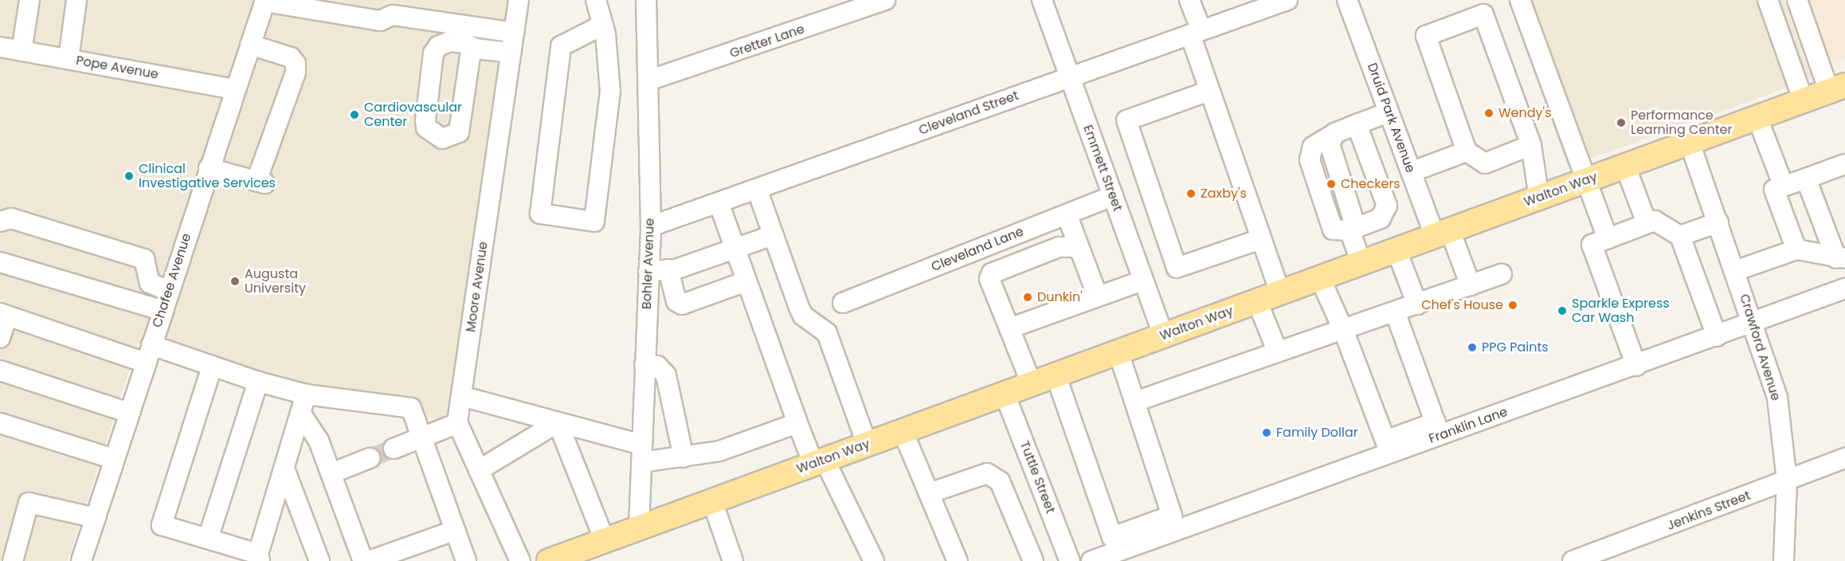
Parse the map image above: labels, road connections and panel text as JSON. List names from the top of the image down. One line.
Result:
{"streets":{"main road":["Walton Way"],"street":["Gretter Lane","Pope Avenue","Cleveland Street","Druid Park Avenue","Emmett Street","Cleveland Lane","Bohler Avenue","Chafee Avenue","Moore Avenue","Crawford Avenue","Franklin Lane","Tuttle Street","Jenkins Street"]},"crossings":[["Gretter Lane","Bohler Avenue"],["Pope Avenue","Chafee Avenue"],["Cleveland Street","Emmett Street"],["Cleveland Street","Bohler Avenue"],["Druid Park Avenue","Walton Way"],["Emmett Street","Walton Way"],["Emmett Street","Cleveland Lane"],["Walton Way","Bohler Avenue"],["Walton Way","Crawford Avenue"],["Walton Way","Tuttle Street"],["Crawford Avenue","Franklin Lane"],["Crawford Avenue","Jenkins Street"]],"places":["Wendy's","Cardiovascular Center","Performance Learning Center","Clinical Investigative Services","Checkers","Zaxby's","Augusta University","Dunkin'","Chef's House","Sparkle Express Car Wash","PPG Paints","Family Dollar"]}
